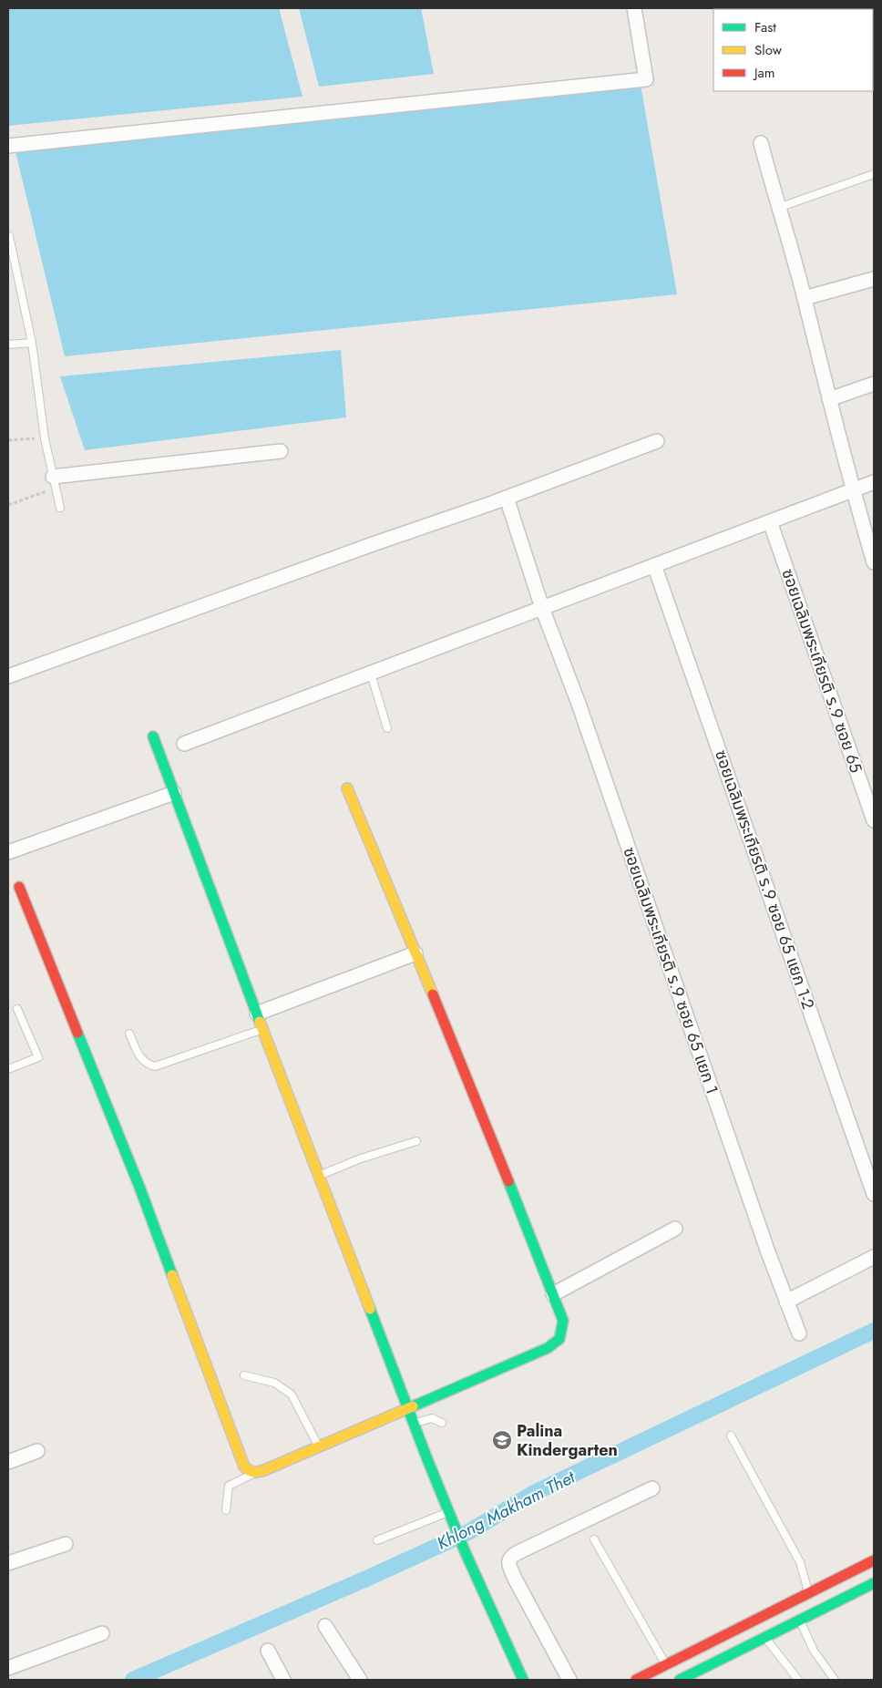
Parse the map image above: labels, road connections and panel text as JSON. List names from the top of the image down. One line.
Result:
{"streets":{"street":["ซอยเฉลิมพระเกียรติ ร.9 ซอย 65","ซอยเฉลิมพระเกียรติ ร.9 ซอย 65 แยก 1-2","ซอยเฉลิมพระเกียรติ ร.9 ซอย 65 แยก 1"]},"water":["Khlong Makham Thet"],"places":{"school or university":["Palina Kindergarten"]},"legend":["Fast","Slow","Jam"]}
